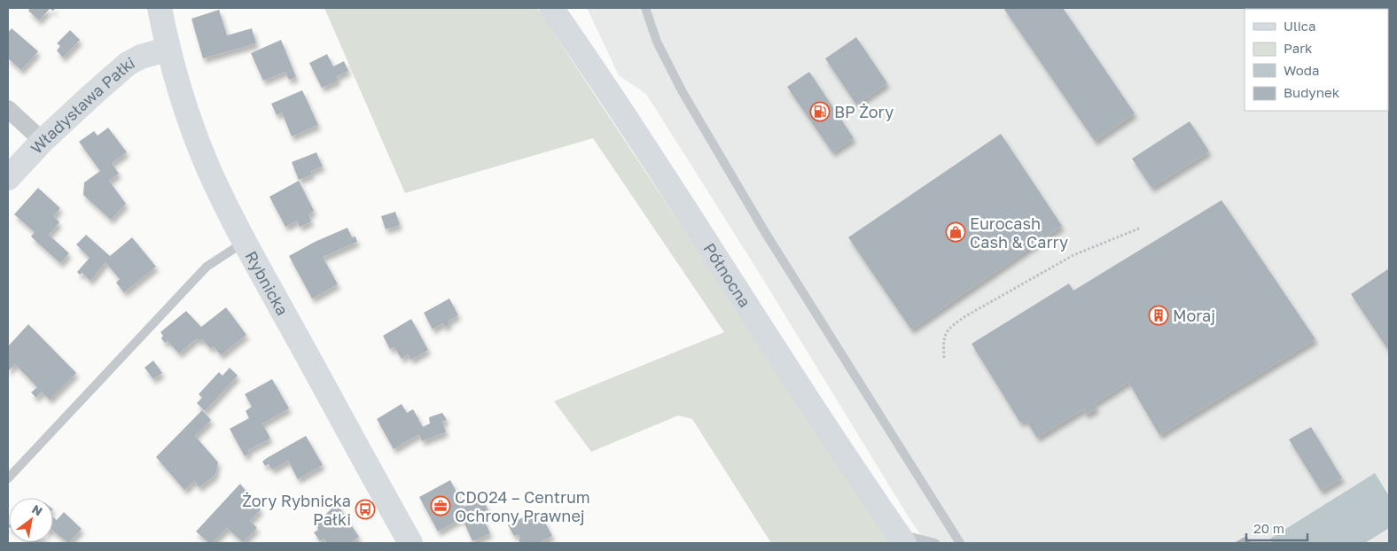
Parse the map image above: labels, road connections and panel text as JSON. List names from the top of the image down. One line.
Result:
{"streets":{"street":["Władysława Pałki","Północna","Rybnicka"]},"crossings":[["Władysława Pałki","Rybnicka"]],"places":{"fuel station":["BP Żory"],"shop":["Eurocash Cash & Carry"],"building":["Moraj"],"office":["CDO24 – Centrum Ochrony Prawnej"],"bus stop":["Żory Rybnicka Pałki"]},"legend":["Ulica","Park","Woda","Budynek"],"scale_bar":"20 m","north":"top right"}
